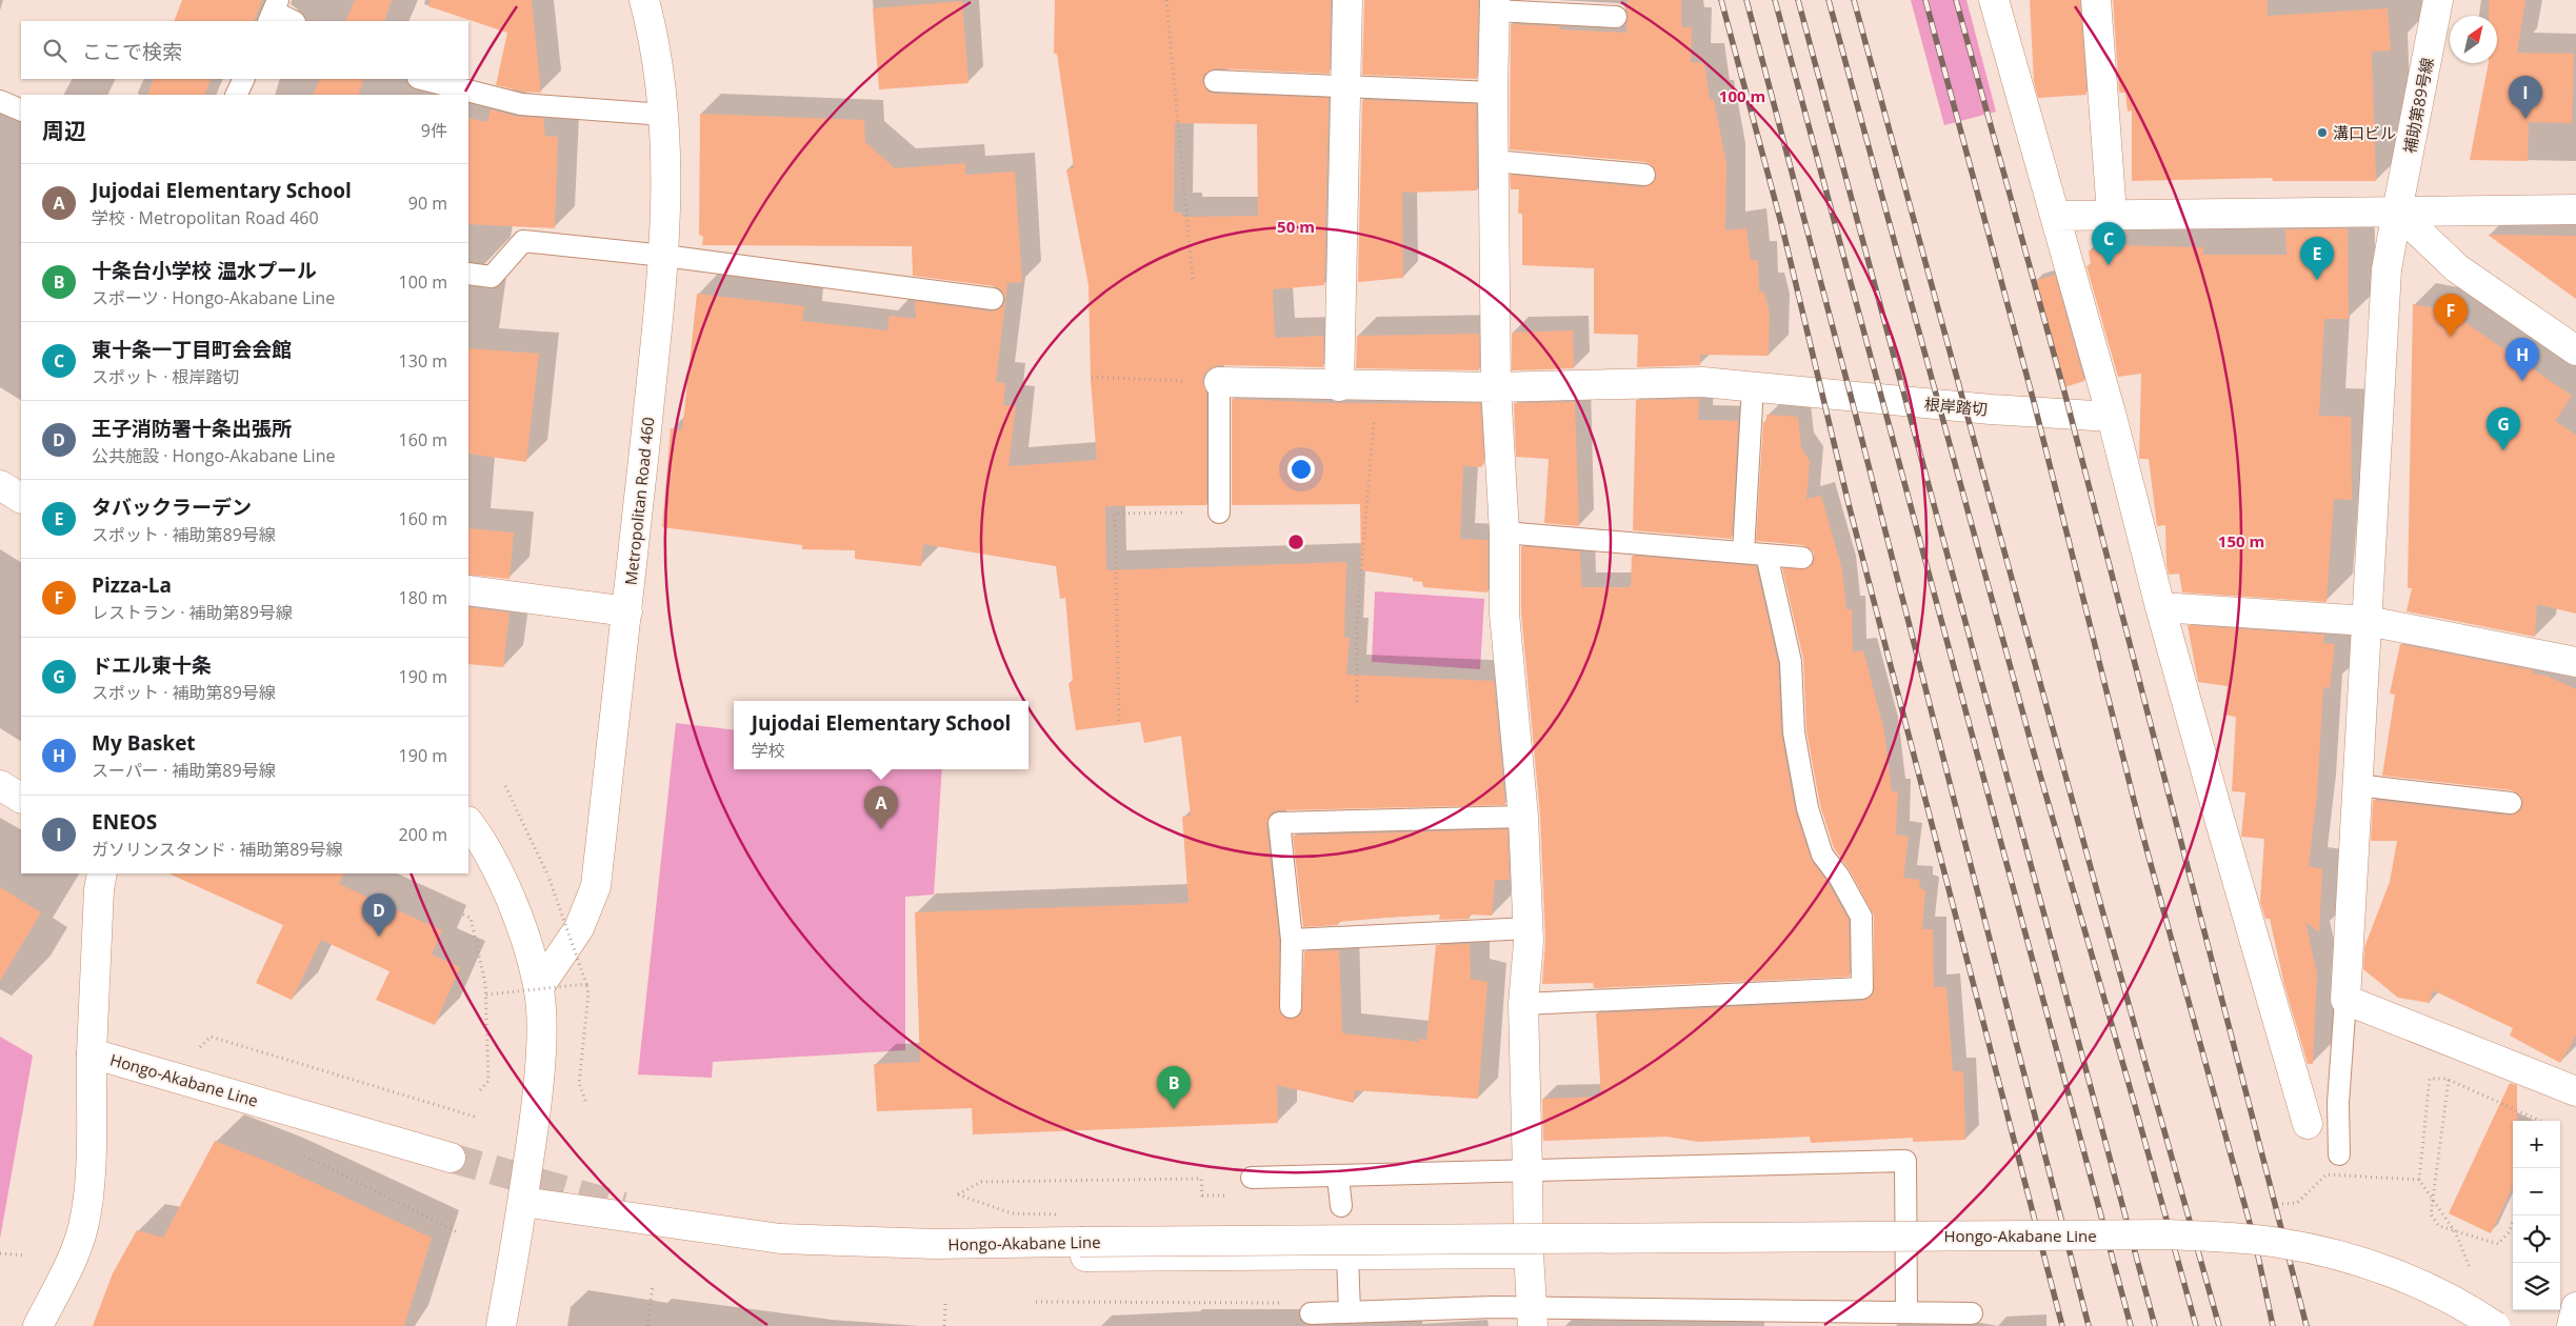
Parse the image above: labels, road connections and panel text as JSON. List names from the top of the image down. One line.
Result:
{"streets":{"street":["補助第89号線","根岸踏切","Metropolitan Road 460","Hongo-Akabane Line"]},"places":["溝口ビル"],"north":"top right","page":{"search":"ここで検索","pins":["I","C","E","F","H","G","A","D","B"],"heading":["周辺","9件"],"list":[{"mark":"A","name":"Jujodai Elementary School","note":"学校 · Metropolitan Road 460","value":"90 m"},{"mark":"B","name":"十条台小学校 温水プール","note":"スポーツ · Hongo-Akabane Line","value":"100 m"},{"mark":"C","name":"東十条一丁目町会会館","note":"スポット · 根岸踏切","value":"130 m"},{"mark":"D","name":"王子消防署十条出張所","note":"公共施設 · Hongo-Akabane Line","value":"160 m"},{"mark":"E","name":"タバックラーデン","note":"スポット · 補助第89号線","value":"160 m"},{"mark":"F","name":"Pizza-La","note":"レストラン · 補助第89号線","value":"180 m"},{"mark":"G","name":"ドエル東十条","note":"スポット · 補助第89号線","value":"190 m"},{"mark":"H","name":"My Basket","note":"スーパー · 補助第89号線","value":"190 m"},{"mark":"I","name":"ENEOS","note":"ガソリンスタンド · 補助第89号線","value":"200 m"}],"popup":["Jujodai Elementary School","学校"],"map_buttons":["+","−"]},"rings":["100 m","50 m","150 m"]}
